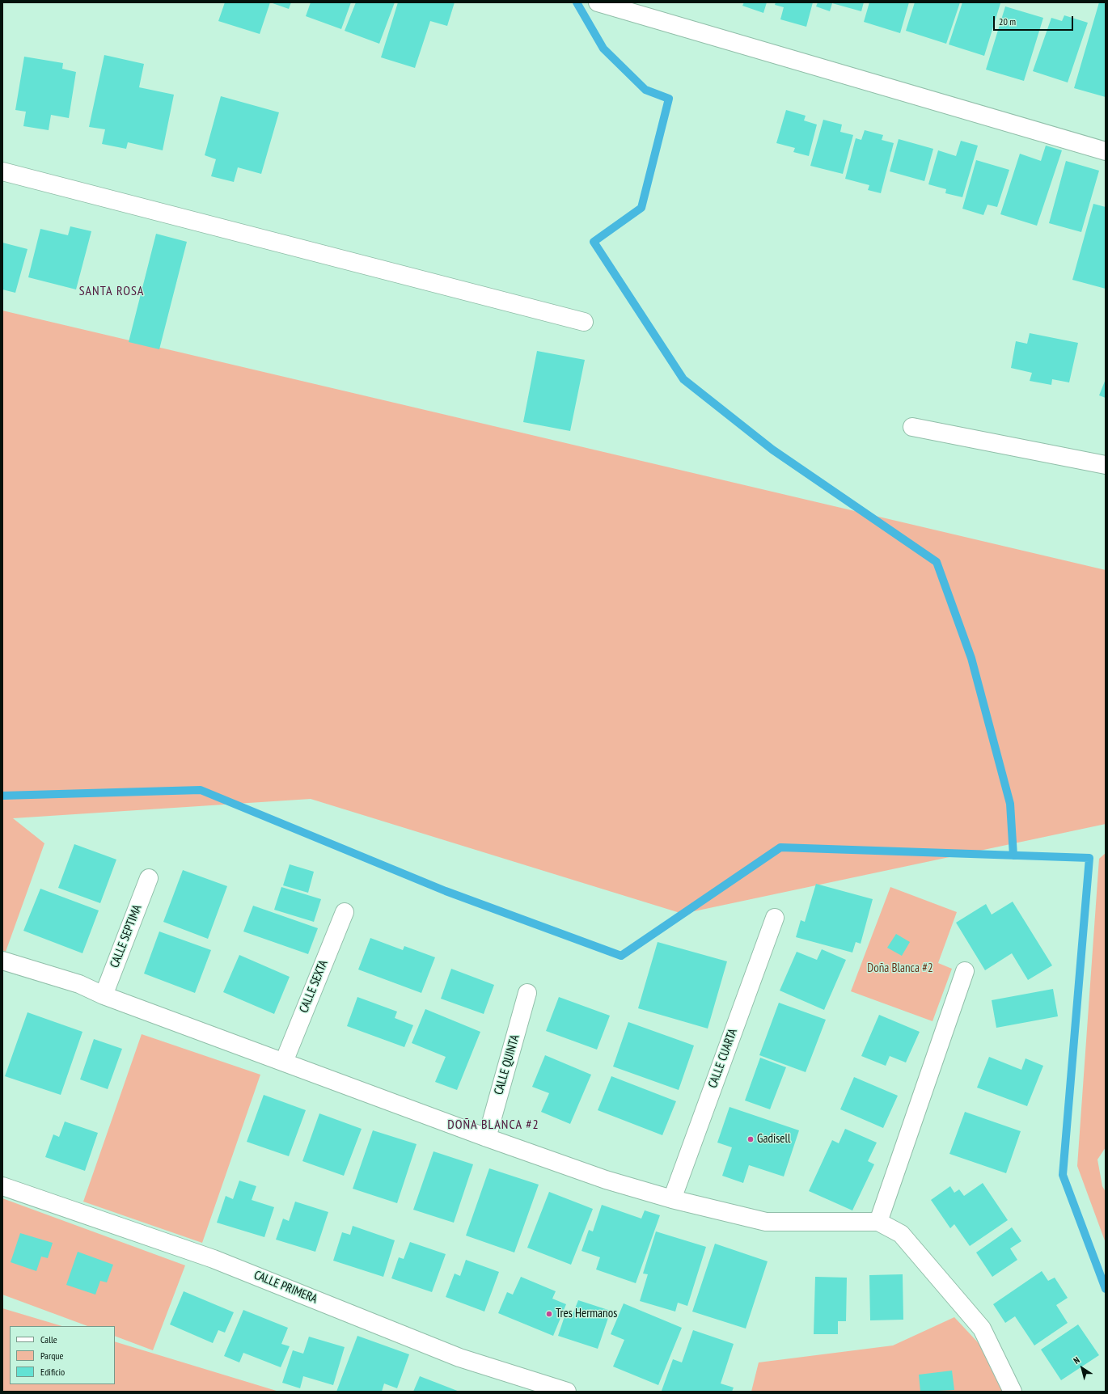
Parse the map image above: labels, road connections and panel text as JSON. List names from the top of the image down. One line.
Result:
{"streets":{"street":["CALLE SEPTIMA","CALLE SEXTA","CALLE CUARTA","CALLE QUINTA","CALLE PRIMERA"]},"districts":["SANTA ROSA","DOÑA BLANCA #2"],"parks":["Doña Blanca #2"],"places":["Gadisell","Tres Hermanos"],"legend":["Calle","Parque","Edificio"],"scale_bar":"20 m","north":"top left"}
